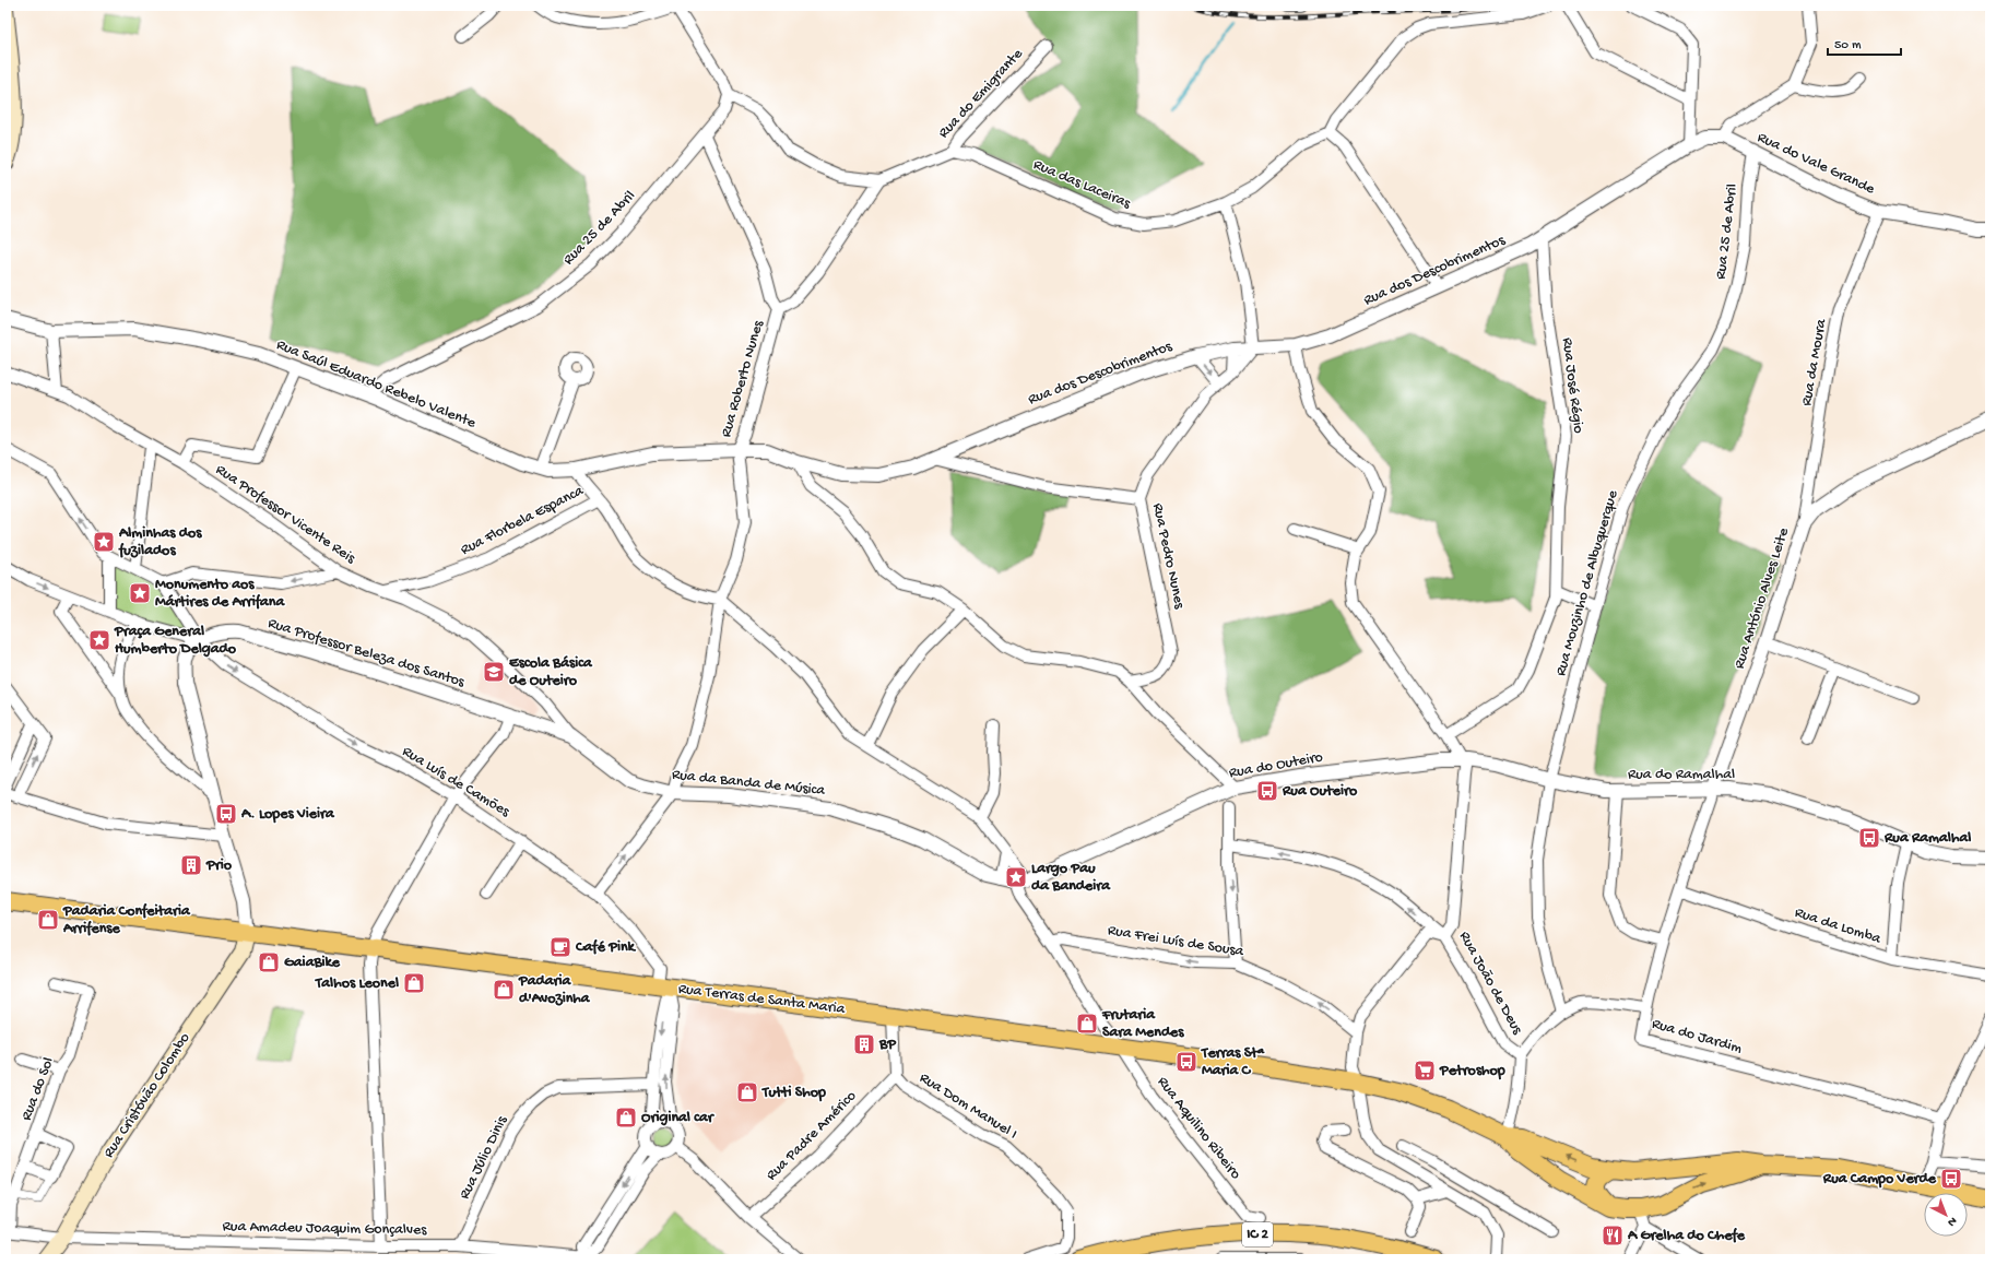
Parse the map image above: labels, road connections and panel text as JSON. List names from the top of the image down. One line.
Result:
{"streets":{"main road":["Rua Terras de Santa Maria","Rua Cristóvão Colombo","IC 2"],"street":["Rua do Emigrante","Rua do Vale Grande","Rua das Laceiras","Rua 25 de Abril","Rua dos Descobrimentos","Rua da Moura","Rua Roberto Nunes","Rua Saúl Eduardo Rebelo Valente","Rua José Régio","Rua Professor Vicente Reis","Rua Florbela Espanca","Rua Pedro Nunes","Rua Mouzinho de Albuquerque","Rua António Alves Leite","Rua Professor Beleza dos Santos","Rua do Outeiro","Rua do Ramalhal","Rua Luís de Camões","Rua da Banda de Música","Rua da Lomba","Rua Frei Luís de Sousa","Rua João de Deus","Rua do Jardim","Rua do Sol","Rua Dom Manuel I","Rua Aquilino Ribeiro","Rua Padre Américo","Rua Júlio Dinis","Rua Amadeu Joaquim Gonçalves"]},"crossings":[["Rua do Emigrante","Rua das Laceiras"],["Rua do Emigrante","Rua 25 de Abril"],["Rua do Vale Grande","Rua 25 de Abril"],["Rua do Vale Grande","Rua dos Descobrimentos"],["Rua do Vale Grande","Rua da Moura"],["Rua 25 de Abril","Rua Roberto Nunes"],["Rua 25 de Abril","Rua Saúl Eduardo Rebelo Valente"],["Rua 25 de Abril","Rua Mouzinho de Albuquerque"],["Rua dos Descobrimentos","Rua Roberto Nunes"],["Rua dos Descobrimentos","Rua Saúl Eduardo Rebelo Valente"],["Rua dos Descobrimentos","Rua José Régio"],["Rua dos Descobrimentos","Rua Pedro Nunes"],["Rua da Moura","Rua António Alves Leite"],["Rua Roberto Nunes","Rua da Banda de Música"],["Rua Professor Vicente Reis","Rua Florbela Espanca"],["Rua Professor Vicente Reis","Rua Professor Beleza dos Santos"],["Rua Professor Vicente Reis","Rua da Banda de Música"],["Rua Mouzinho de Albuquerque","Rua do Ramalhal"],["Rua António Alves Leite","Rua do Ramalhal"],["Rua António Alves Leite","Rua do Jardim"],["Rua Professor Beleza dos Santos","Rua Luís de Camões"],["Rua Professor Beleza dos Santos","Rua da Banda de Música"],["Rua do Outeiro","Rua do Ramalhal"],["Rua do Outeiro","Rua João de Deus"],["Rua do Outeiro","Rua Aquilino Ribeiro"],["Rua do Ramalhal","Rua do Jardim"],["Rua Luís de Camões","Rua Terras de Santa Maria"],["Rua da Lomba","Rua do Jardim"],["Rua Frei Luís de Sousa","Rua Aquilino Ribeiro"],["Rua João de Deus","Rua Terras de Santa Maria"],["Rua Terras de Santa Maria","Rua Cristóvão Colombo"],["Rua Terras de Santa Maria","Rua Aquilino Ribeiro"],["Rua do Sol","Rua Amadeu Joaquim Gonçalves"],["Rua Cristóvão Colombo","Rua Amadeu Joaquim Gonçalves"],["Rua Dom Manuel I","Rua Padre Américo"],["Rua Júlio Dinis","Rua Amadeu Joaquim Gonçalves"]],"one_way":["Rua Luís de Camões","Rua Frei Luís de Sousa"],"places":{"place":["Alminhas dos fuzilados","Monumento aos Mártires de Arrifana","Praça General Humberto Delgado","Largo Pau da Bandeira"],"school or university":["Escola Básica de Outeiro"],"bus stop":["Rua Outeiro","A. Lopes Vieira","Rua Ramalhal","Terras Stª Maria C","Rua Campo Verde"],"building":["Prio","BP"],"shop":["Padaria Confeitaria Arrifense","GaiaBike","Talhos Leonel","Padaria d'Avozinha","Frutaria Sara Mendes","Tutti Shop","Original car"],"cafe":["Café Pink"],"supermarket":["Petroshop"],"restaurant":["A Grelha do Chefe"]},"scale_bar":"50 m","north":"bottom right"}
